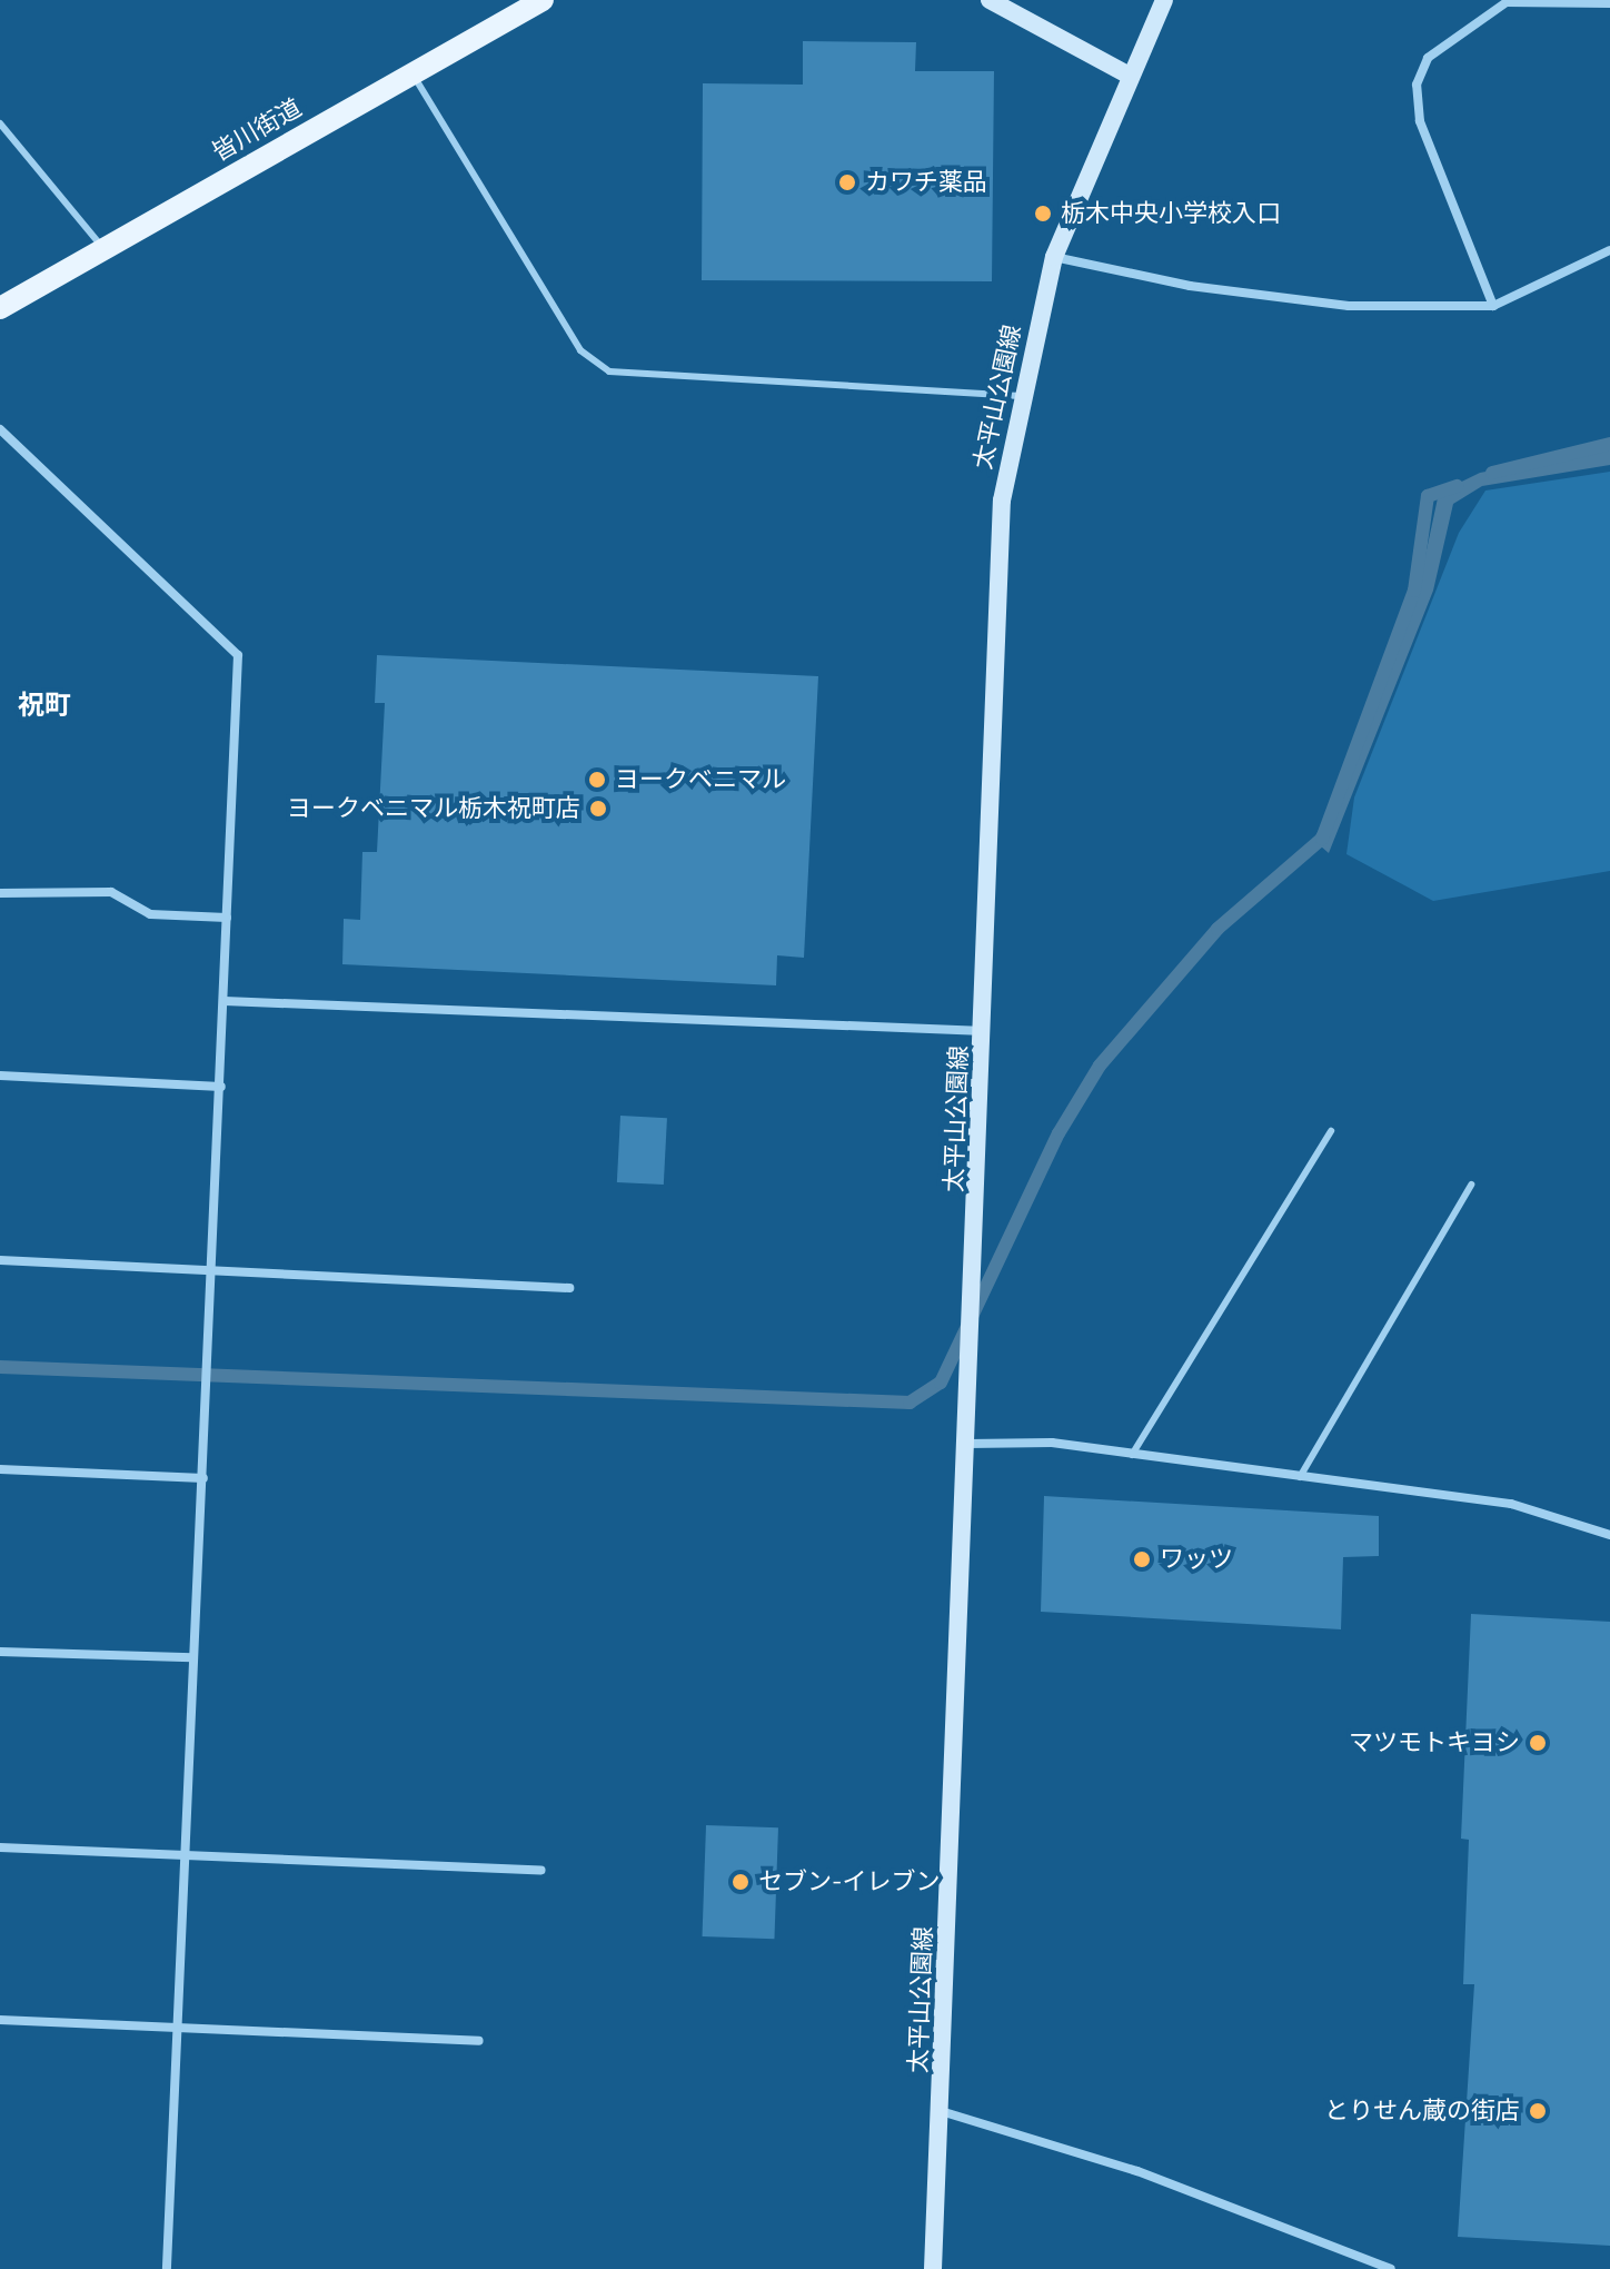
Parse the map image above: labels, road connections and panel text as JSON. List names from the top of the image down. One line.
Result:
{"streets":{"main road":["皆川街道","太平山公園線"]},"districts":["祝町"],"places":["カワチ薬品","栃木中央小学校入口","ヨークベニマル","ヨークベニマル栃木祝町店","ワッツ","マツモトキヨシ","セブン-イレブン","とりせん蔵の街店"]}
